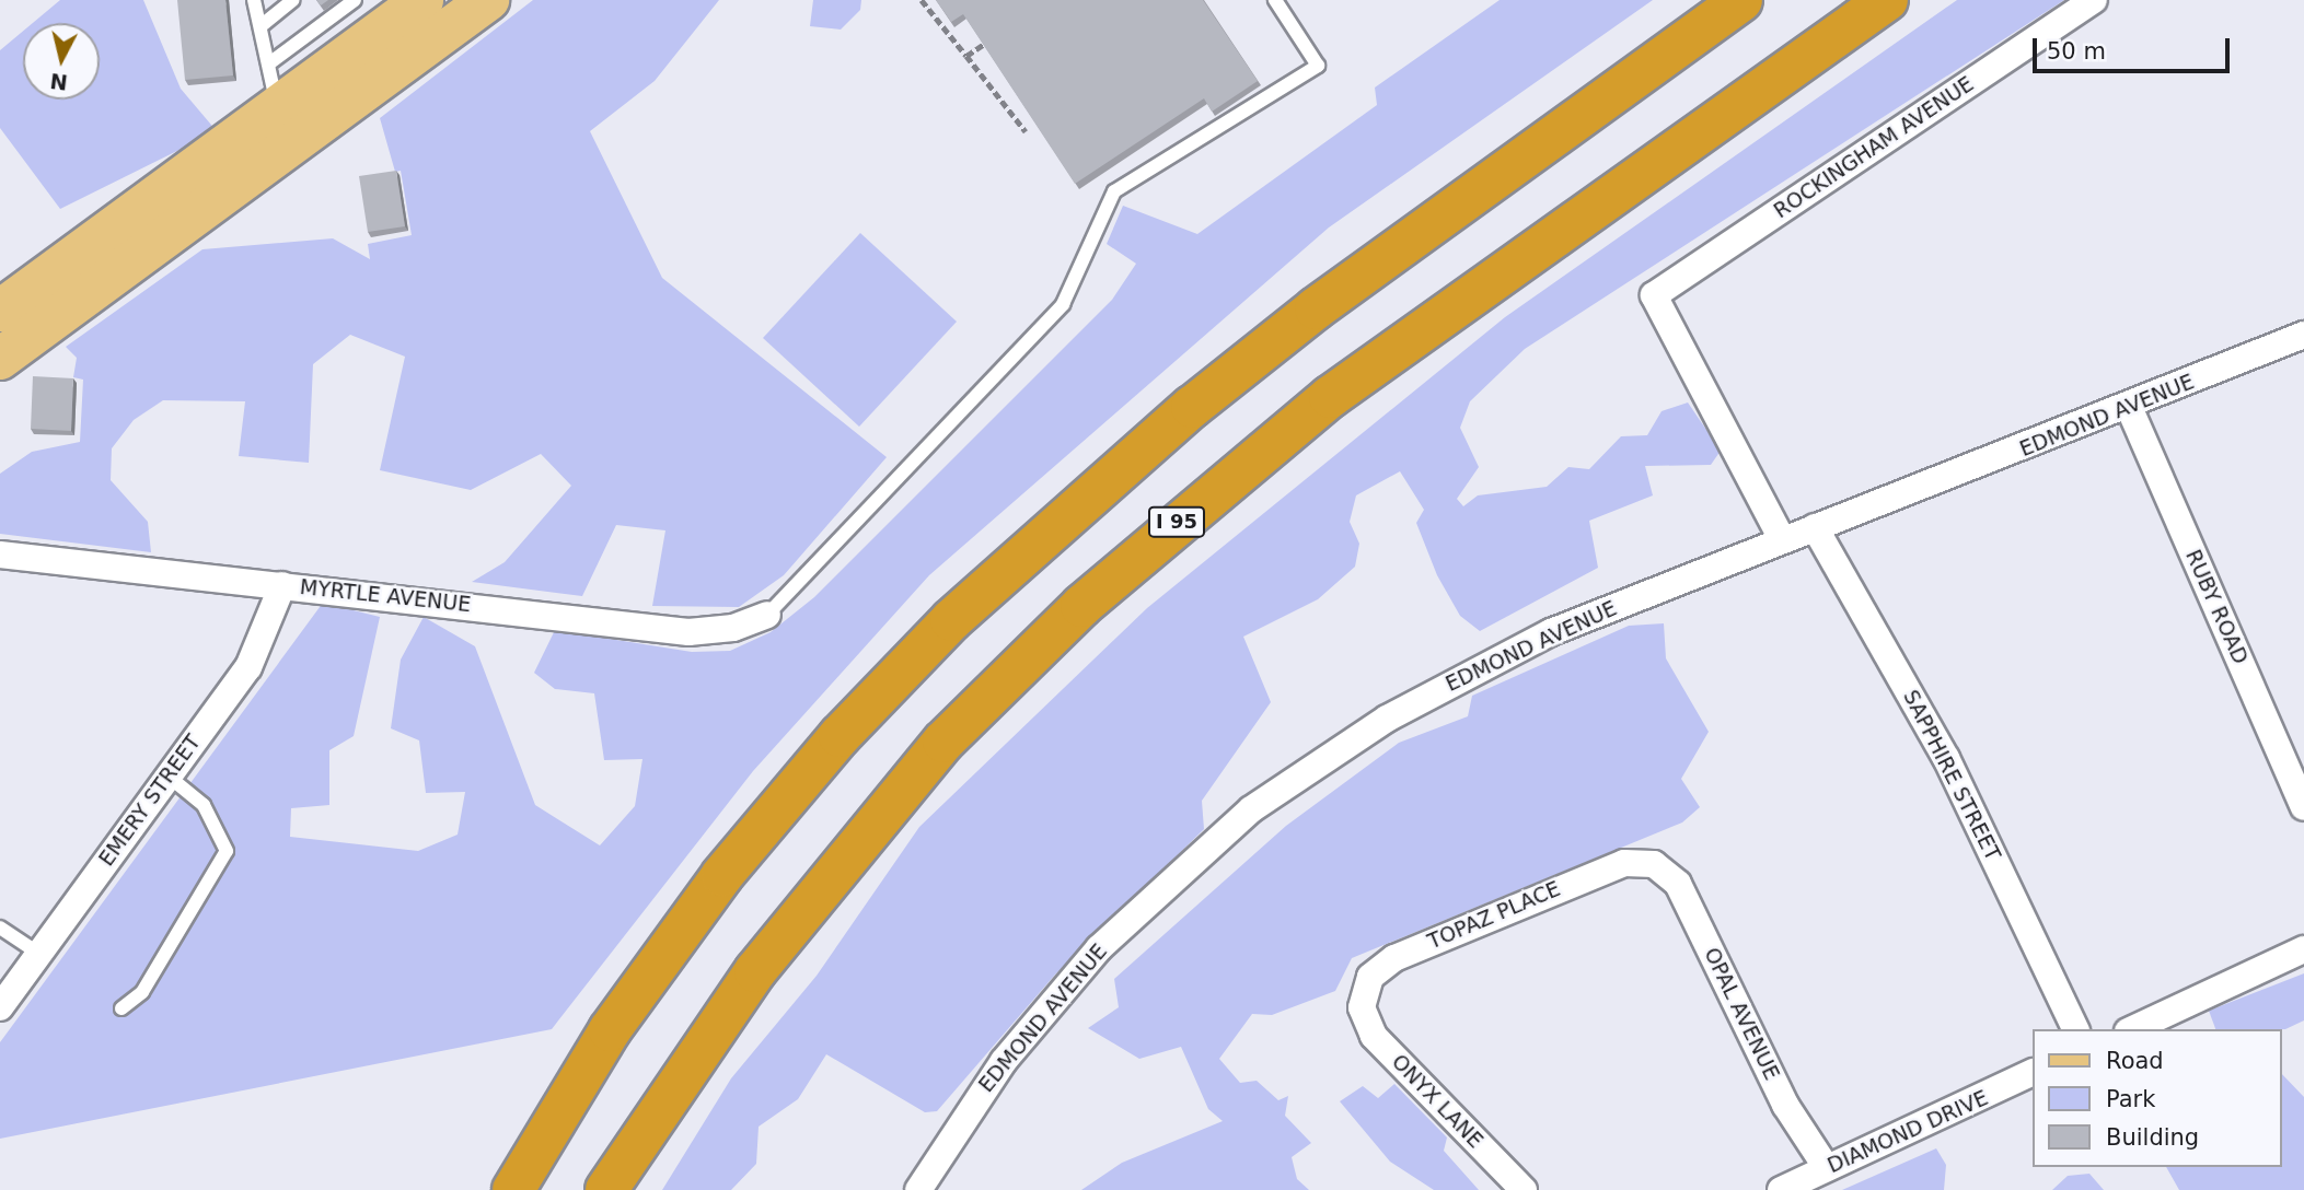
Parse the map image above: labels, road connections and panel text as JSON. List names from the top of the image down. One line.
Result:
{"streets":{"highway":["I 95"],"street":["ROCKINGHAM AVENUE","EDMOND AVENUE","MYRTLE AVENUE","RUBY ROAD","SAPPHIRE STREET","EMERY STREET","TOPAZ PLACE","OPAL AVENUE","ONYX LANE","DIAMOND DRIVE"]},"crossings":[["ROCKINGHAM AVENUE","EDMOND AVENUE"],["EDMOND AVENUE","RUBY ROAD"],["EDMOND AVENUE","SAPPHIRE STREET"],["MYRTLE AVENUE","EMERY STREET"],["TOPAZ PLACE","OPAL AVENUE"],["TOPAZ PLACE","ONYX LANE"],["OPAL AVENUE","DIAMOND DRIVE"]],"legend":["Road","Park","Building"],"scale_bar":"50 m","north":"bottom"}
